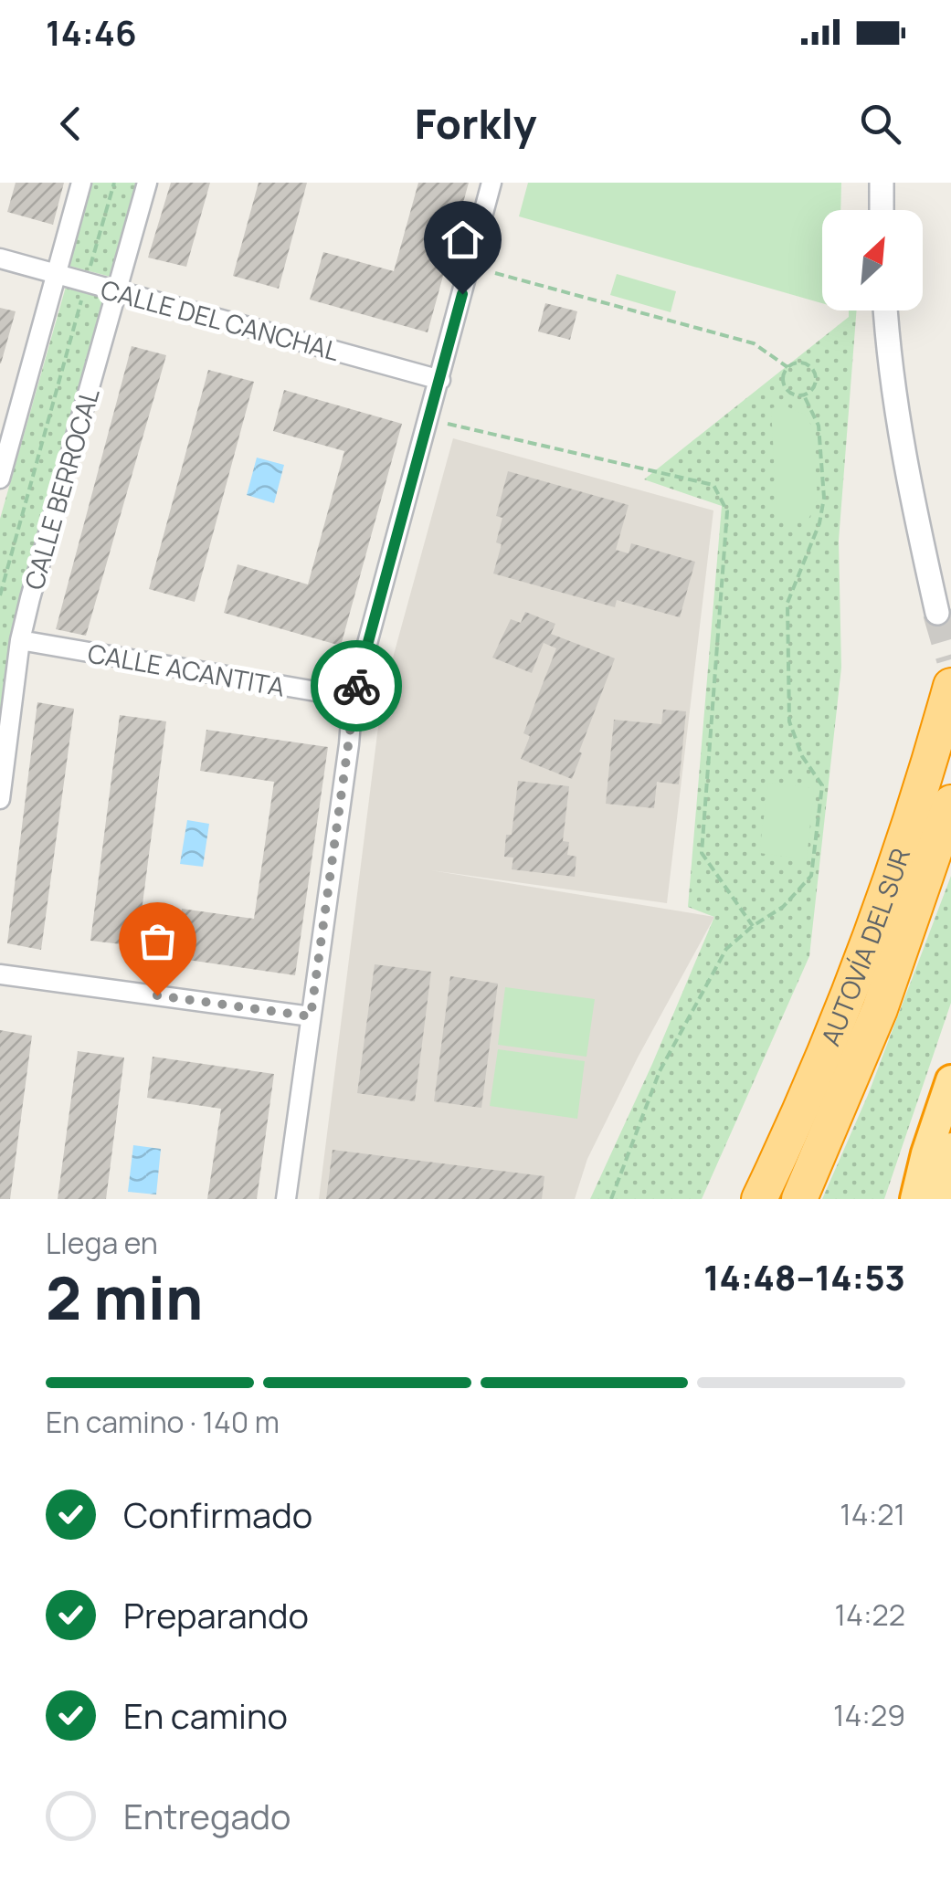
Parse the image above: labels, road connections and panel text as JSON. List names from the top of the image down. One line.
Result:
{"streets":{"highway":["AUTOVÍA DEL SUR"],"street":["CALLE DEL CANCHAL","CALLE BERROCAL","CALLE ACANTITA"]},"crossings":[["CALLE DEL CANCHAL","CALLE BERROCAL"],["CALLE BERROCAL","CALLE ACANTITA"]],"north":"top right","page":{"status":"14:46","header":"Forkly","heading":["2 min","Llega en","14:48–14:53"],"bar":"En camino · 140 m","list":[["Confirmado","14:21"],["Preparando","14:22"],["En camino","14:29"],"Entregado"]}}
